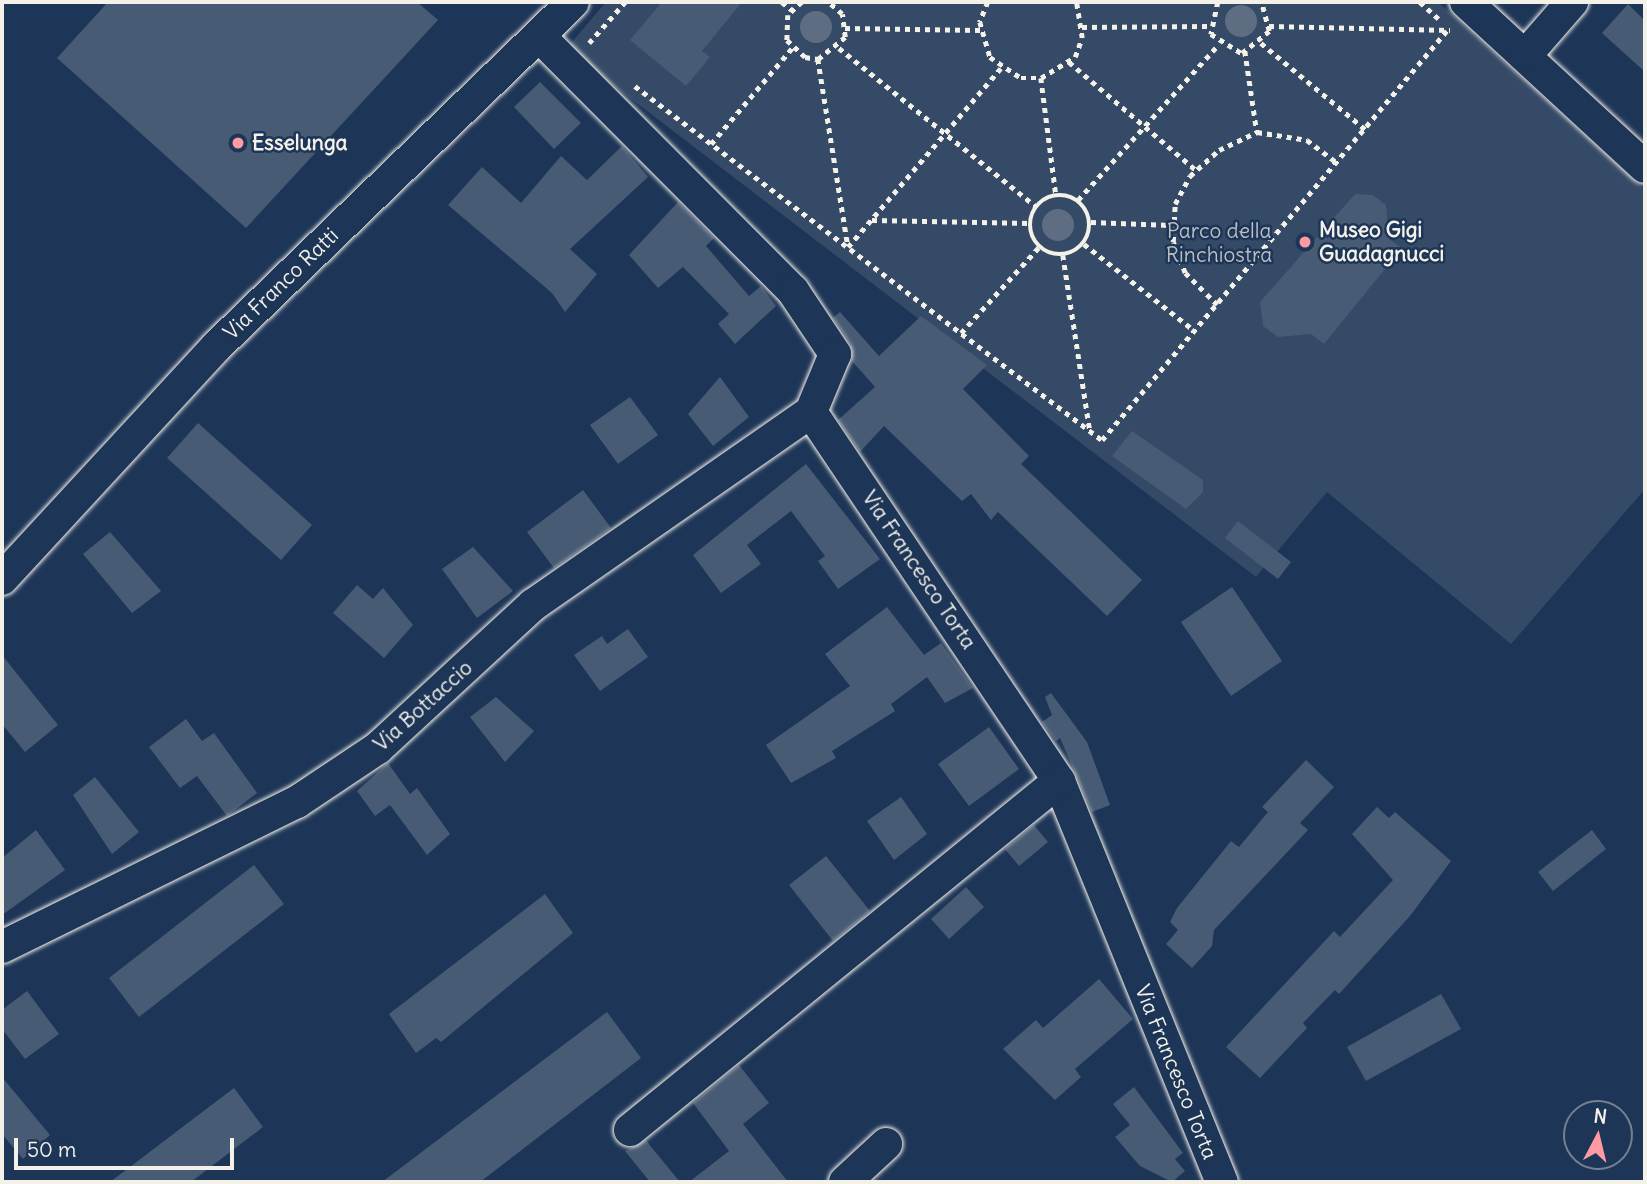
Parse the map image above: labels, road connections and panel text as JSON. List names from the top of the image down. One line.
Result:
{"streets":{"street":["Via Franco Ratti","Via Francesco Torta","Via Bottaccio"]},"crossings":[["Via Francesco Torta","Via Bottaccio"]],"parks":["Parco della Rinchiostra"],"places":["Esselunga","Museo Gigi Guadagnucci"],"scale_bar":"50 m","north":"top"}
